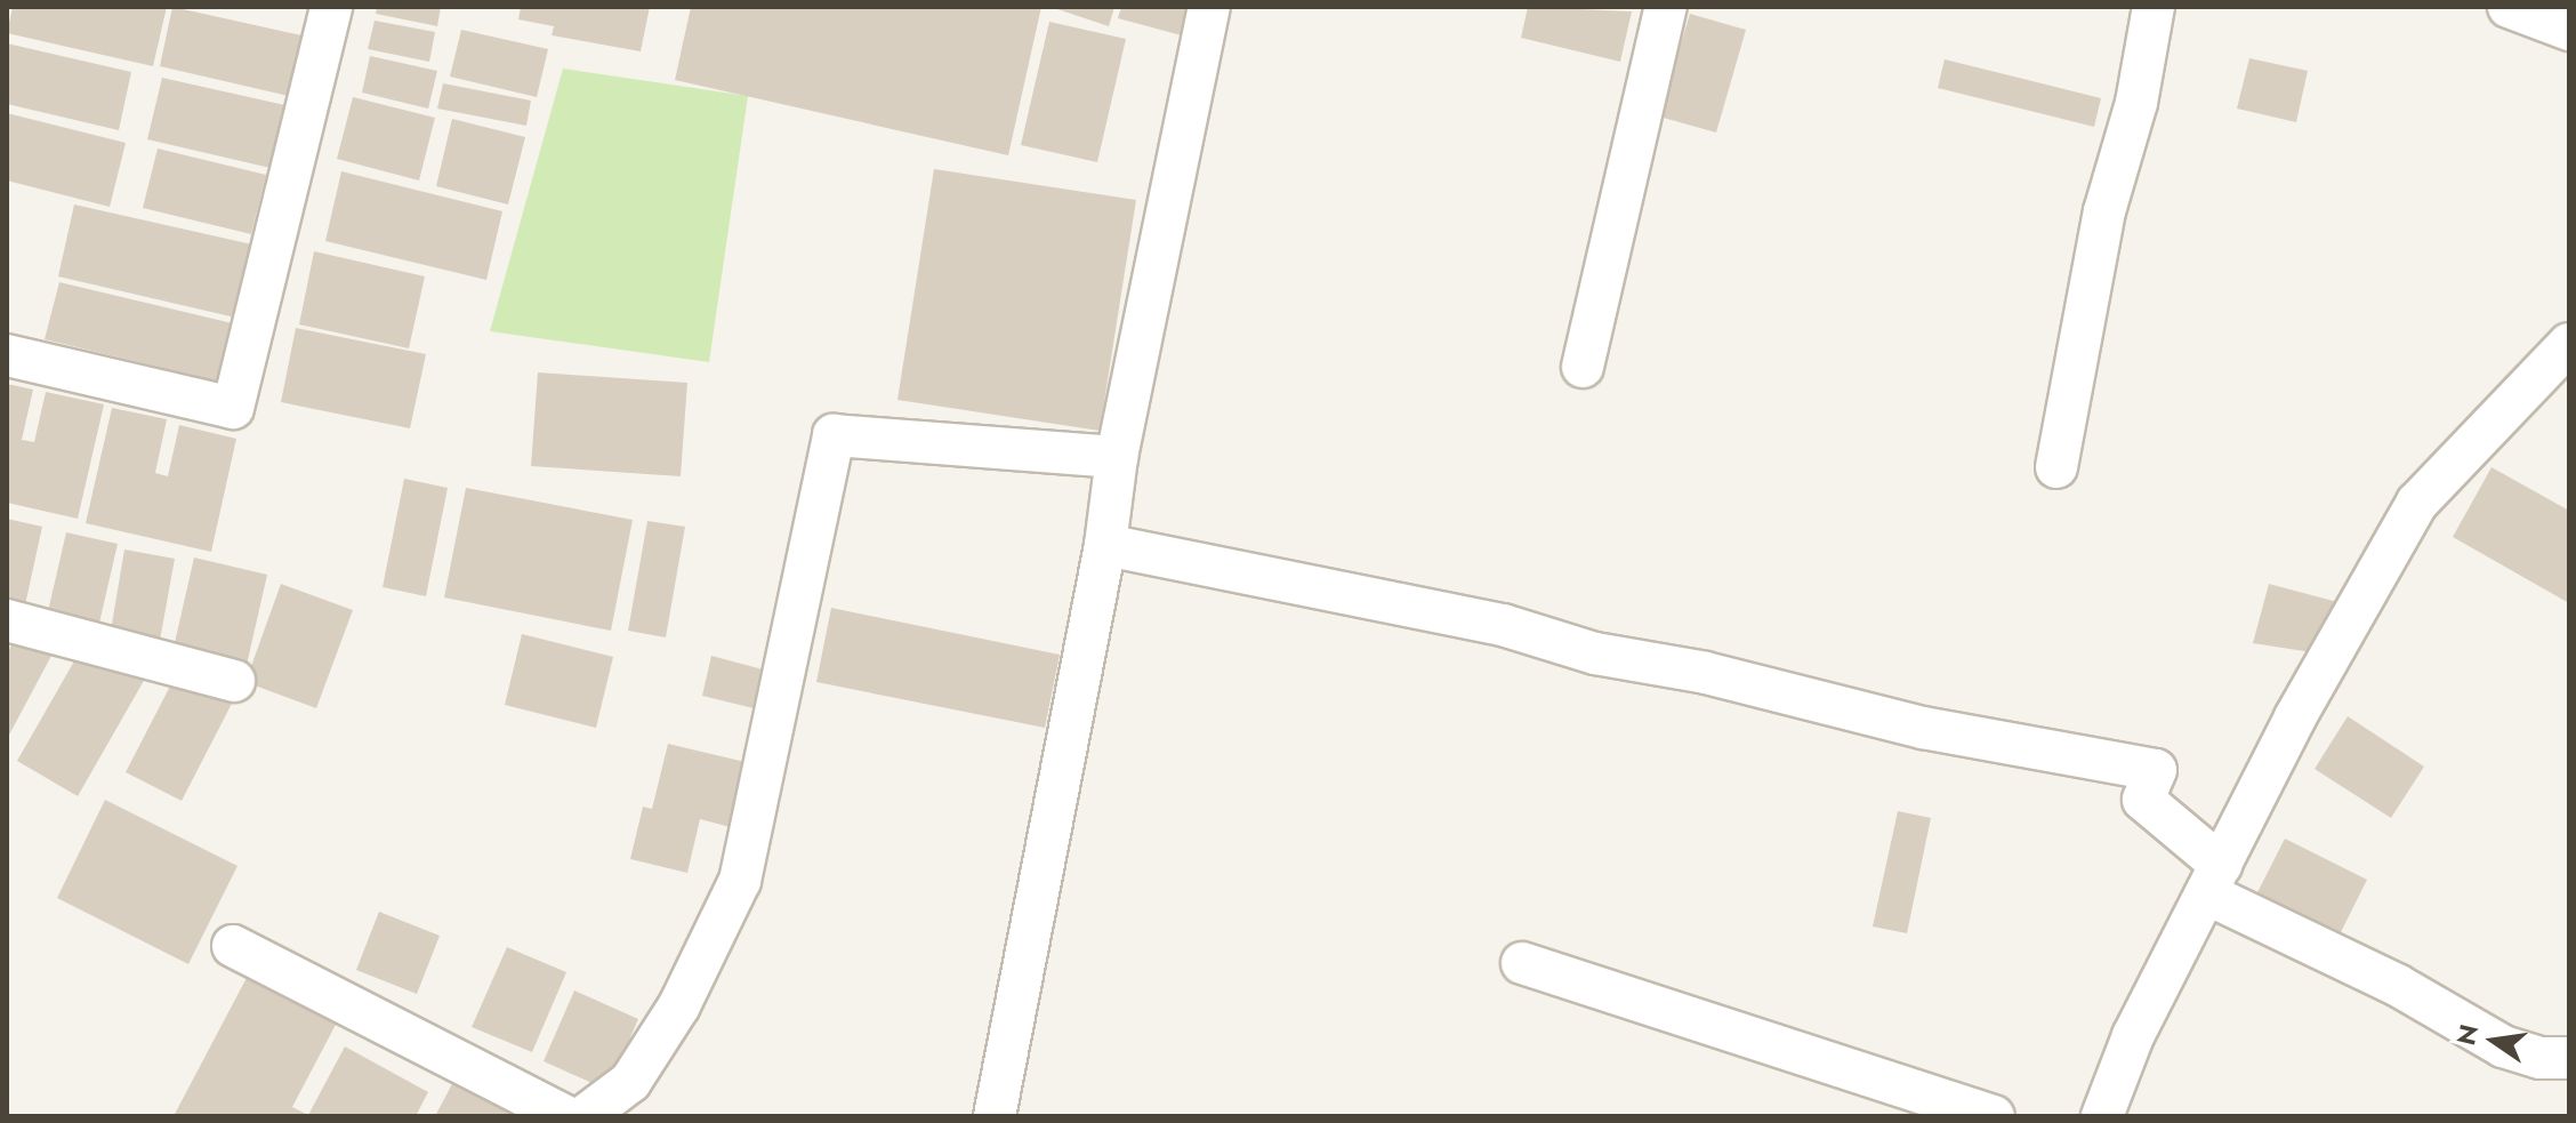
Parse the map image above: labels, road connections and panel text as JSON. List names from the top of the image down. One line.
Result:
{"north":"left"}
